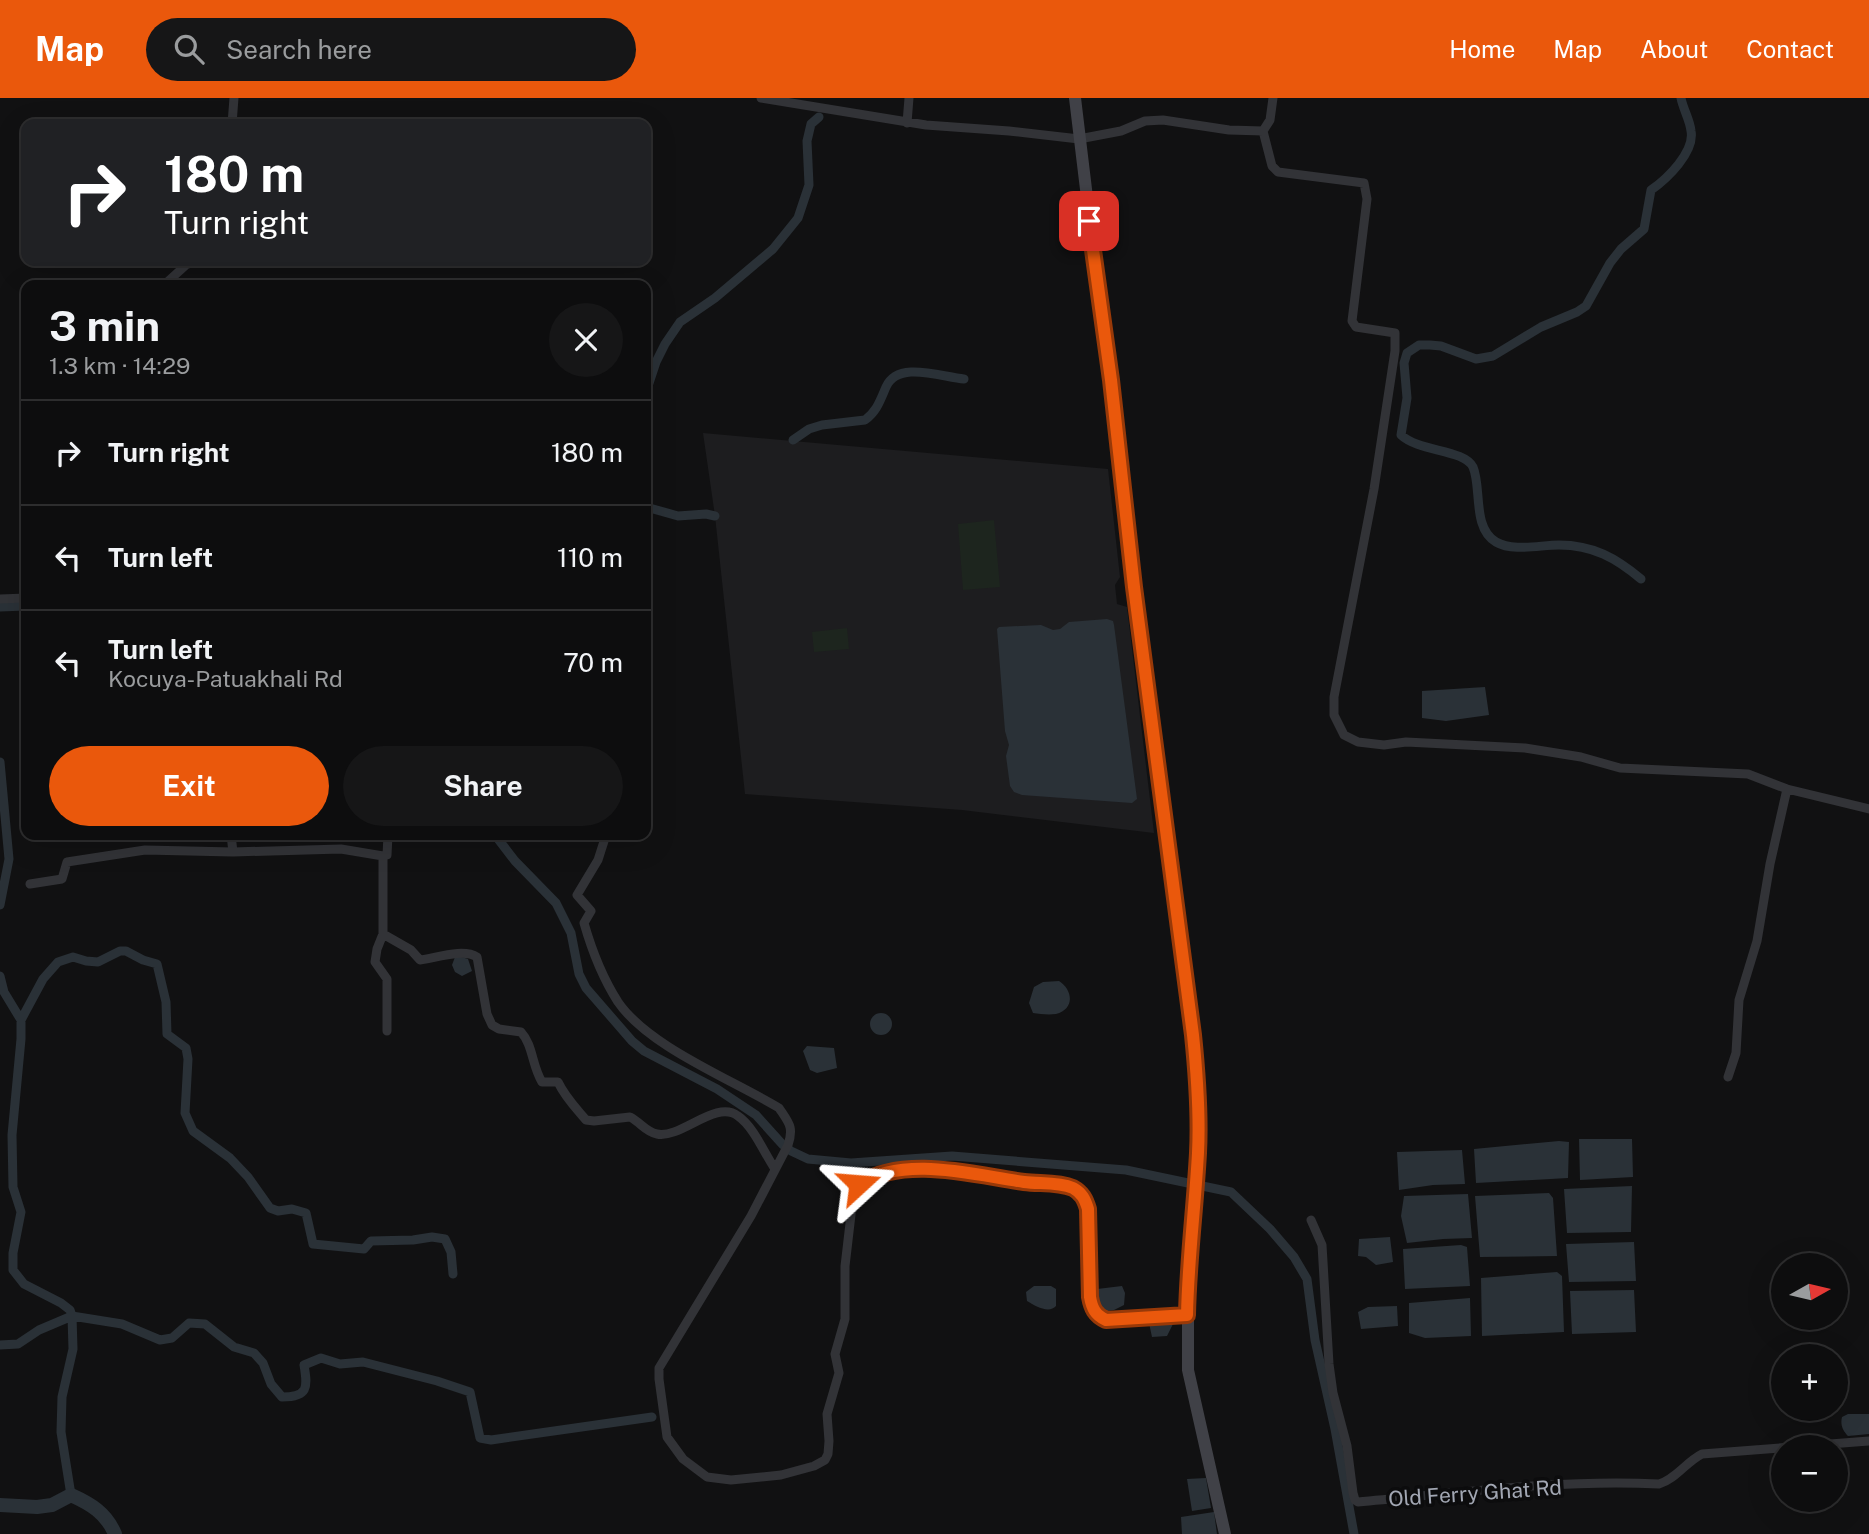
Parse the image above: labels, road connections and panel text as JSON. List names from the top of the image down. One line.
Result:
{"streets":{"street":["Old Ferry Ghat Rd"]},"north":"right","page":{"header":"Map","search":"Search here","nav":["Home","Map","About","Contact"],"turn":["180 m","Turn right"],"heading":["3 min","1.3 km · 14:29"],"list":[{"name":"Turn right","value":"180 m"},{"name":"Turn left","value":"110 m"},{"name":"Turn left","note":"Kocuya-Patuakhali Rd","value":"70 m"}],"buttons":["Exit","Share"],"map_buttons":["+","−"]}}
